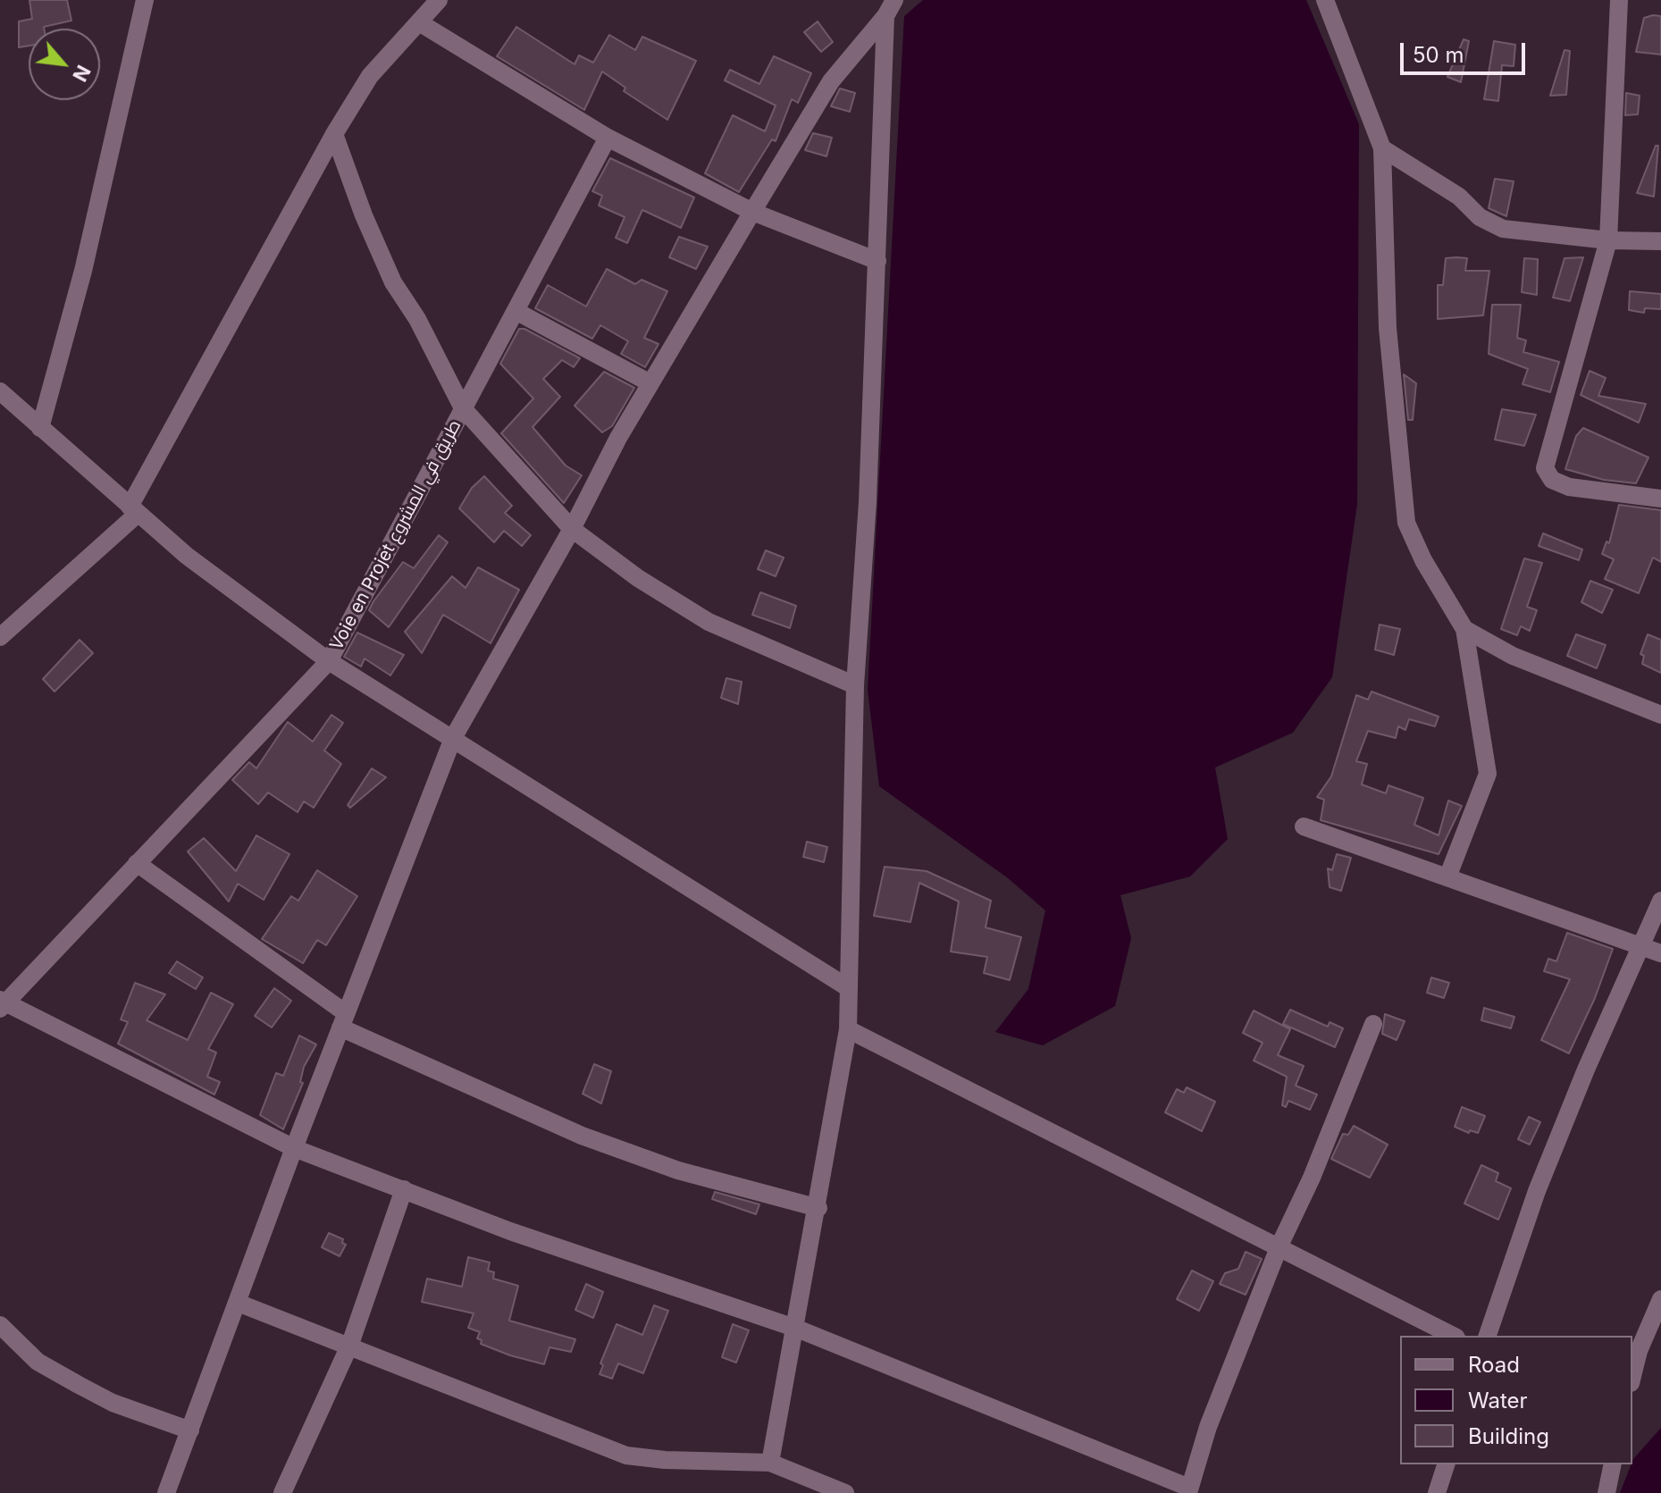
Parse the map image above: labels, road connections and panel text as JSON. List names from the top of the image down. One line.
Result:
{"streets":{"street":["Voie en Projet طريق في المشروع"]},"legend":["Road","Water","Building"],"scale_bar":"50 m","north":"bottom right"}
